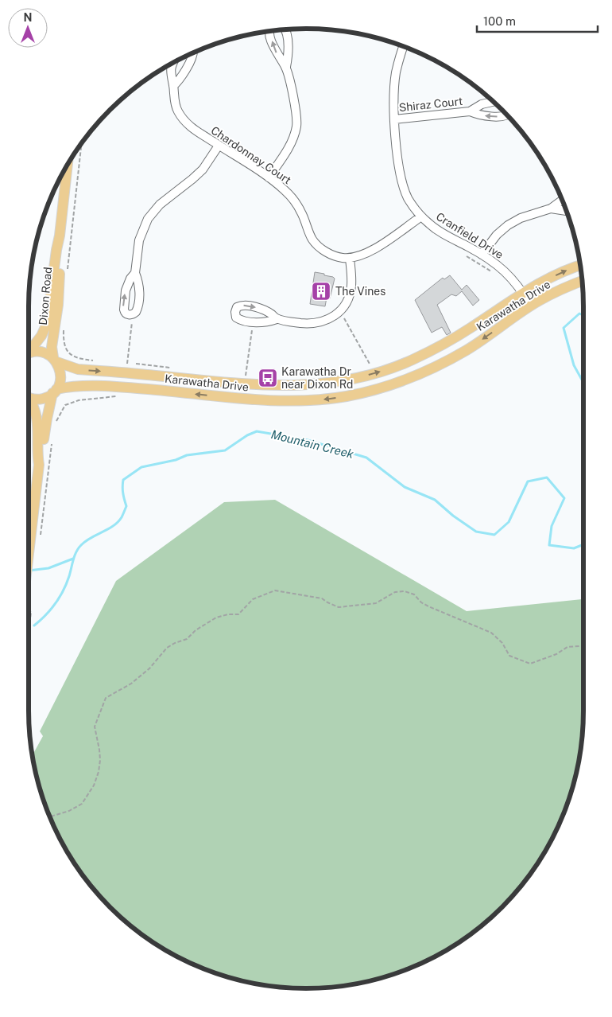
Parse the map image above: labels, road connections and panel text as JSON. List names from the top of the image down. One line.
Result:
{"streets":{"main road":["Dixon Road","Karawatha Drive"],"street":["Shiraz Court","Chardonnay Court","Cranfield Drive"]},"crossings":[["Shiraz Court","Cranfield Drive"],["Chardonnay Court","Cranfield Drive"],["Cranfield Drive","Karawatha Drive"],["Dixon Road","Karawatha Drive"]],"water":["Mountain Creek"],"places":{"building":["The Vines"],"bus stop":["Karawatha Dr near Dixon Rd"]},"scale_bar":"100 m","north":"top"}
